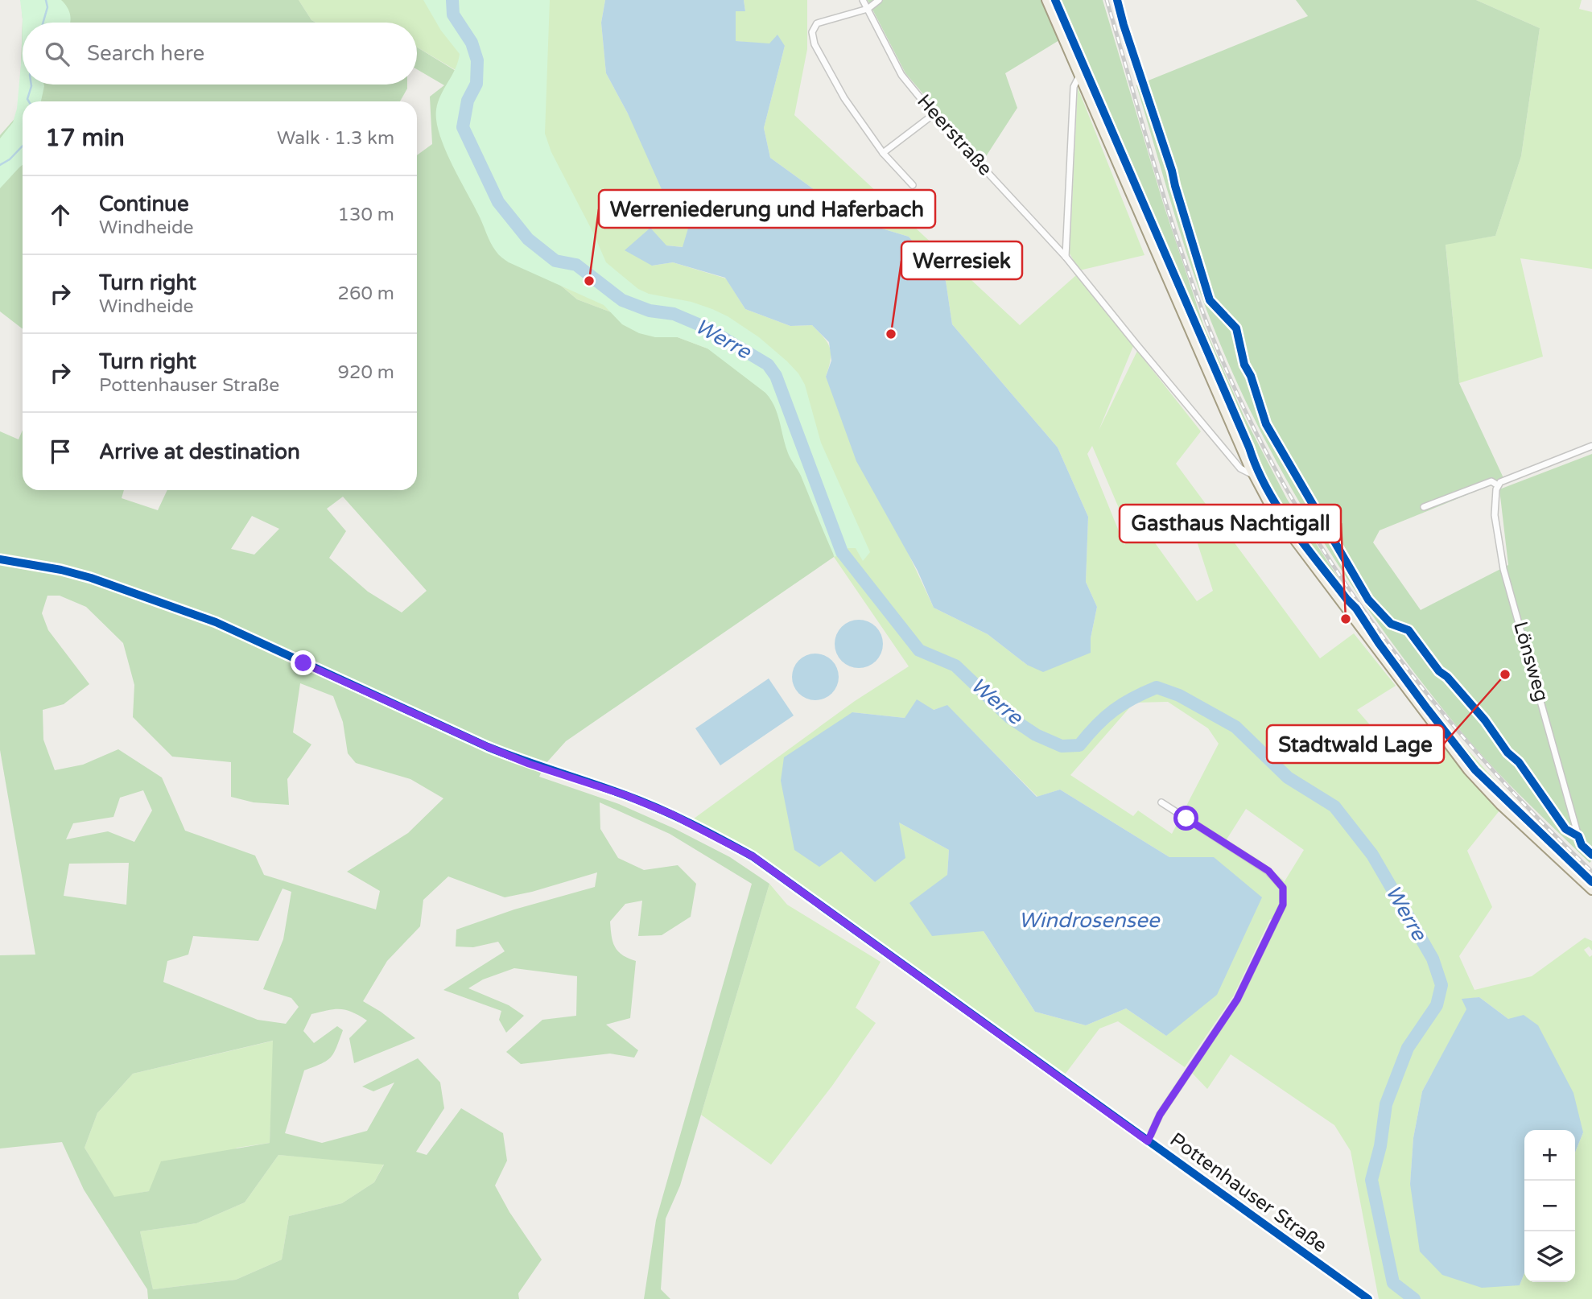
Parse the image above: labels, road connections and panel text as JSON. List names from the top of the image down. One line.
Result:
{"streets":{"street":["Heerstraße","Lönsweg","Pottenhauser Straße"]},"water":["Werre","Windrosensee"],"places":["Werreniederung und Haferbach","Werresiek","Gasthaus Nachtigall","Stadtwald Lage"],"page":{"search":"Search here","heading":["17 min","Walk · 1.3 km"],"list":[["Continue","Windheide","130 m"],["Turn right","Windheide","260 m"],["Turn right","Pottenhauser Straße","920 m"],"Arrive at destination"],"map_buttons":["+","−"]}}
